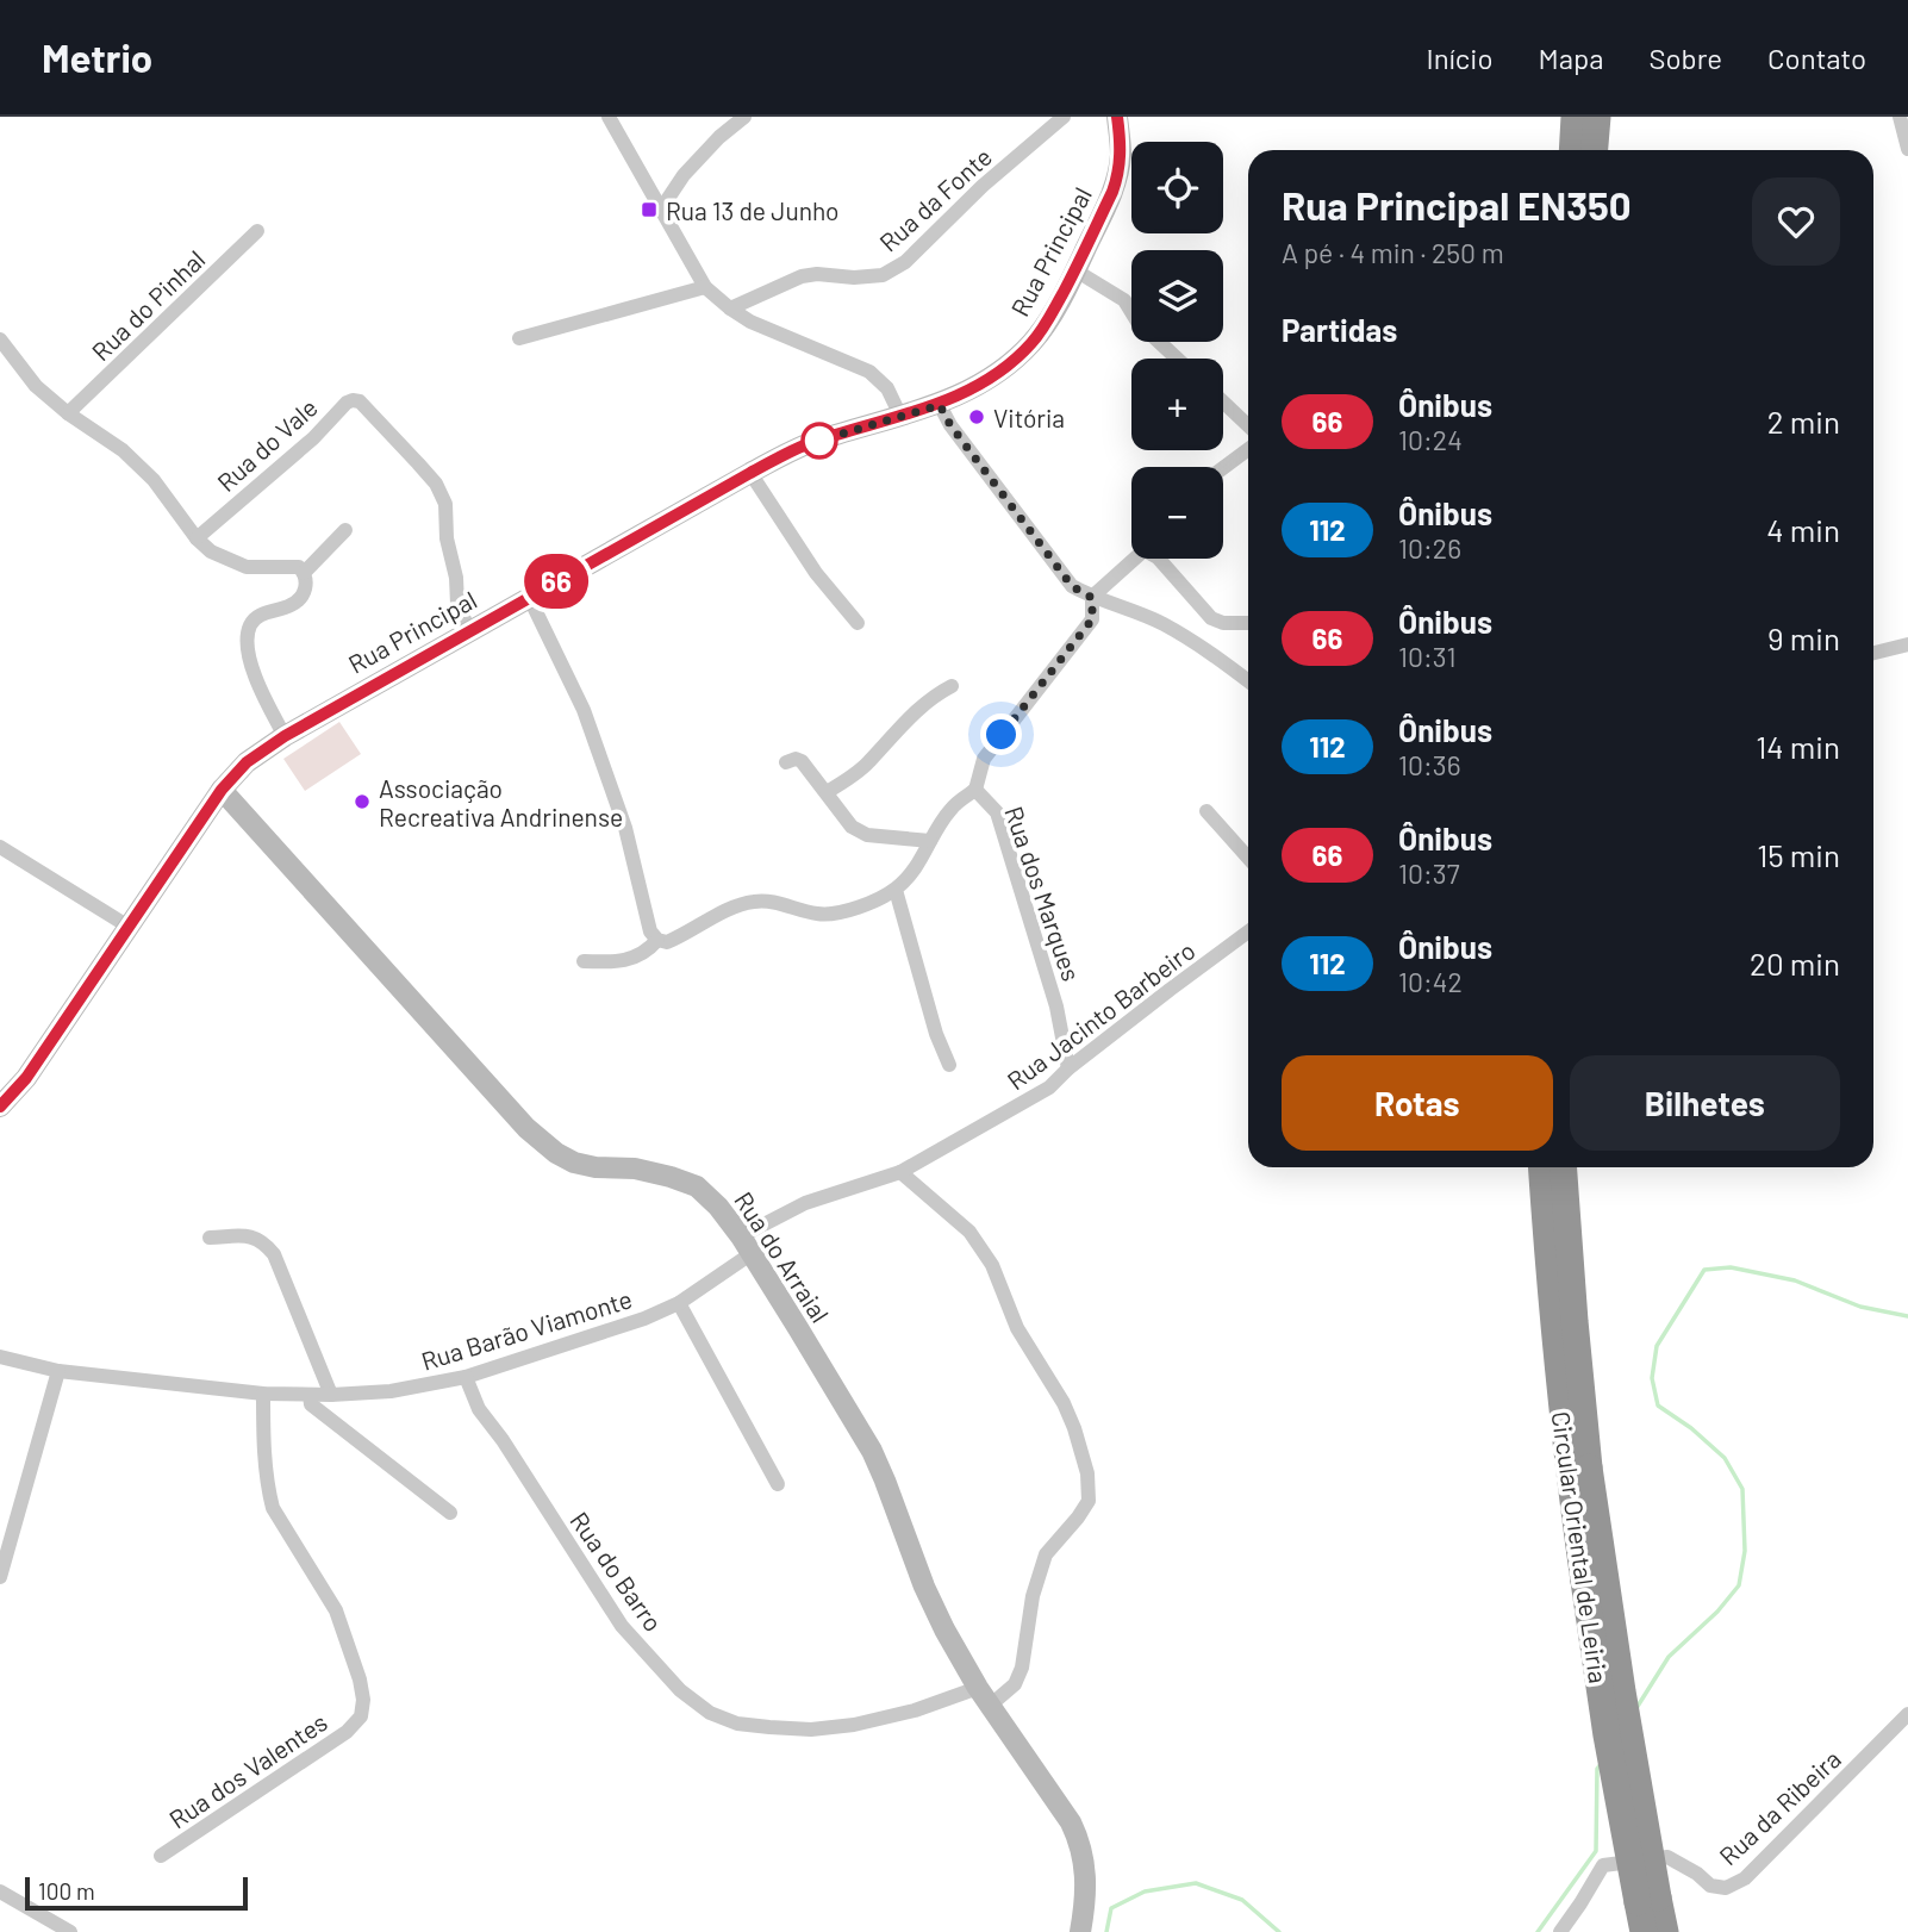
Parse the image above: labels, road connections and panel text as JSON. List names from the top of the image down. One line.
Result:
{"streets":{"highway":["Circular Oriental de Leiria"],"main road":["Rua Principal","Rua do Arraial"],"street":["Rua da Fonte","Rua do Pinhal","Rua do Vale","Rua dos Marques","Rua Jacinto Barbeiro","Rua Barão Viamonte","Rua do Barro","Rua dos Valentes","Rua da Ribeira"]},"crossings":[["Rua Principal","Rua do Vale"],["Rua Principal","Rua do Arraial"],["Rua dos Marques","Rua Jacinto Barbeiro"],["Rua Jacinto Barbeiro","Rua do Arraial"],["Rua Jacinto Barbeiro","Rua Barão Viamonte"],["Rua do Arraial","Rua Barão Viamonte"],["Rua do Arraial","Rua do Barro"],["Rua Barão Viamonte","Rua do Barro"],["Rua Barão Viamonte","Rua dos Valentes"]],"places":{"transit":["Rua 13 de Junho"],"other":["Vitória","Associação Recreativa Andrinense"]},"lines":["bus line 66"],"scale_bar":"100 m","page":{"header":"Metrio","nav":["Início","Mapa","Sobre","Contato"],"on_map":"66","map_buttons":["+","−"],"heading":[["Rua Principal EN350","A pé · 4 min · 250 m"],"Partidas"],"list":[{"mark":"66","name":"Ônibus","note":"10:24","value":"2 min"},{"mark":"112","name":"Ônibus","note":"10:26","value":"4 min"},{"mark":"66","name":"Ônibus","note":"10:31","value":"9 min"},{"mark":"112","name":"Ônibus","note":"10:36","value":"14 min"},{"mark":"66","name":"Ônibus","note":"10:37","value":"15 min"},{"mark":"112","name":"Ônibus","note":"10:42","value":"20 min"}],"buttons":["Rotas","Bilhetes"],"scale":"100 m"}}
